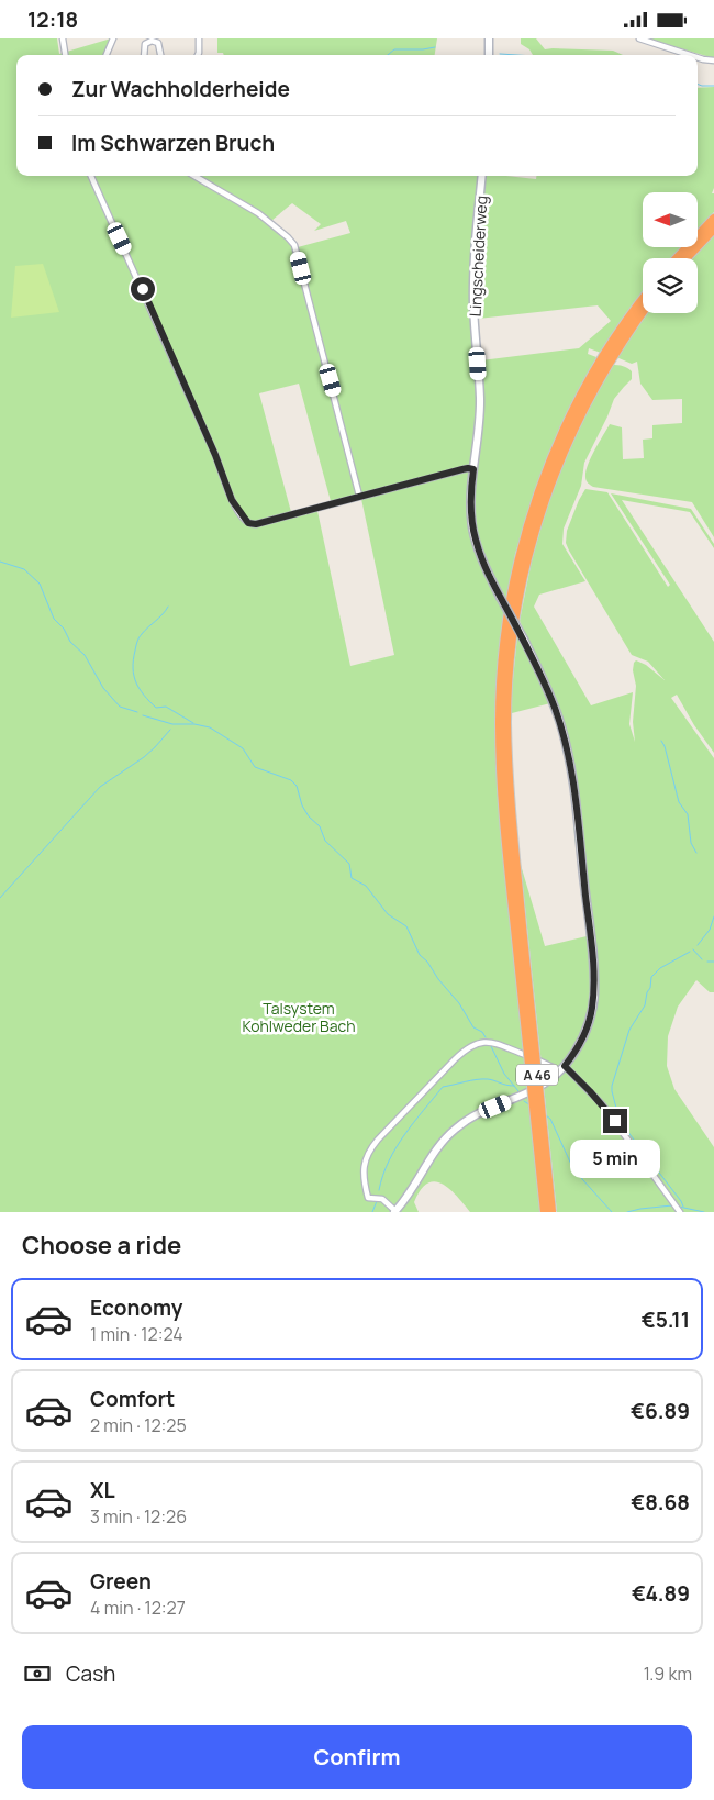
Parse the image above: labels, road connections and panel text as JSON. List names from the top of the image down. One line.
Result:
{"streets":{"highway":["A 46"],"street":["Lingscheiderweg"]},"parks":["Talsystem Kohlweder Bach"],"north":"left","page":{"status":"12:18","banner":["Zur Wachholderheide","Im Schwarzen Bruch"],"bubble":"5 min","heading":"Choose a ride","list":[{"name":"Economy","note":"1 min · 12:24","value":"€5.11"},{"name":"Comfort","note":"2 min · 12:25","value":"€6.89"},{"name":"XL","note":"3 min · 12:26","value":"€8.68"},{"name":"Green","note":"4 min · 12:27","value":"€4.89"}],"pay":["Cash","1.9 km"],"buttons":"Confirm"}}
